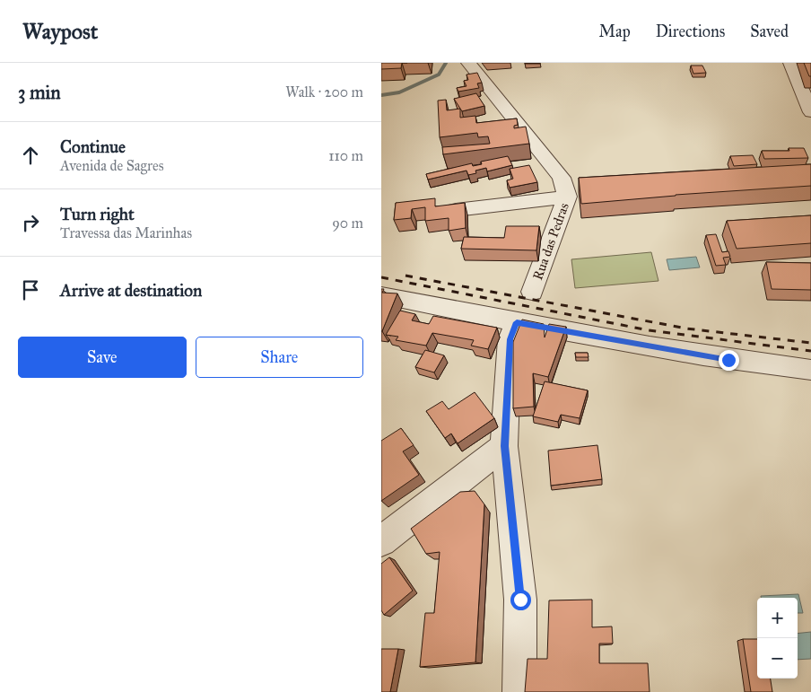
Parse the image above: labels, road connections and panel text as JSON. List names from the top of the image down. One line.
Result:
{"streets":{"street":["Rua das Pedras"]},"page":{"header":"Waypost","nav":["Map","Directions","Saved"],"heading":["3 min","Walk · 200 m"],"list":[["Continue","Avenida de Sagres","110 m"],["Turn right","Travessa das Marinhas","90 m"],"Arrive at destination"],"buttons":["Save","Share"],"map_buttons":["+","−"]}}
